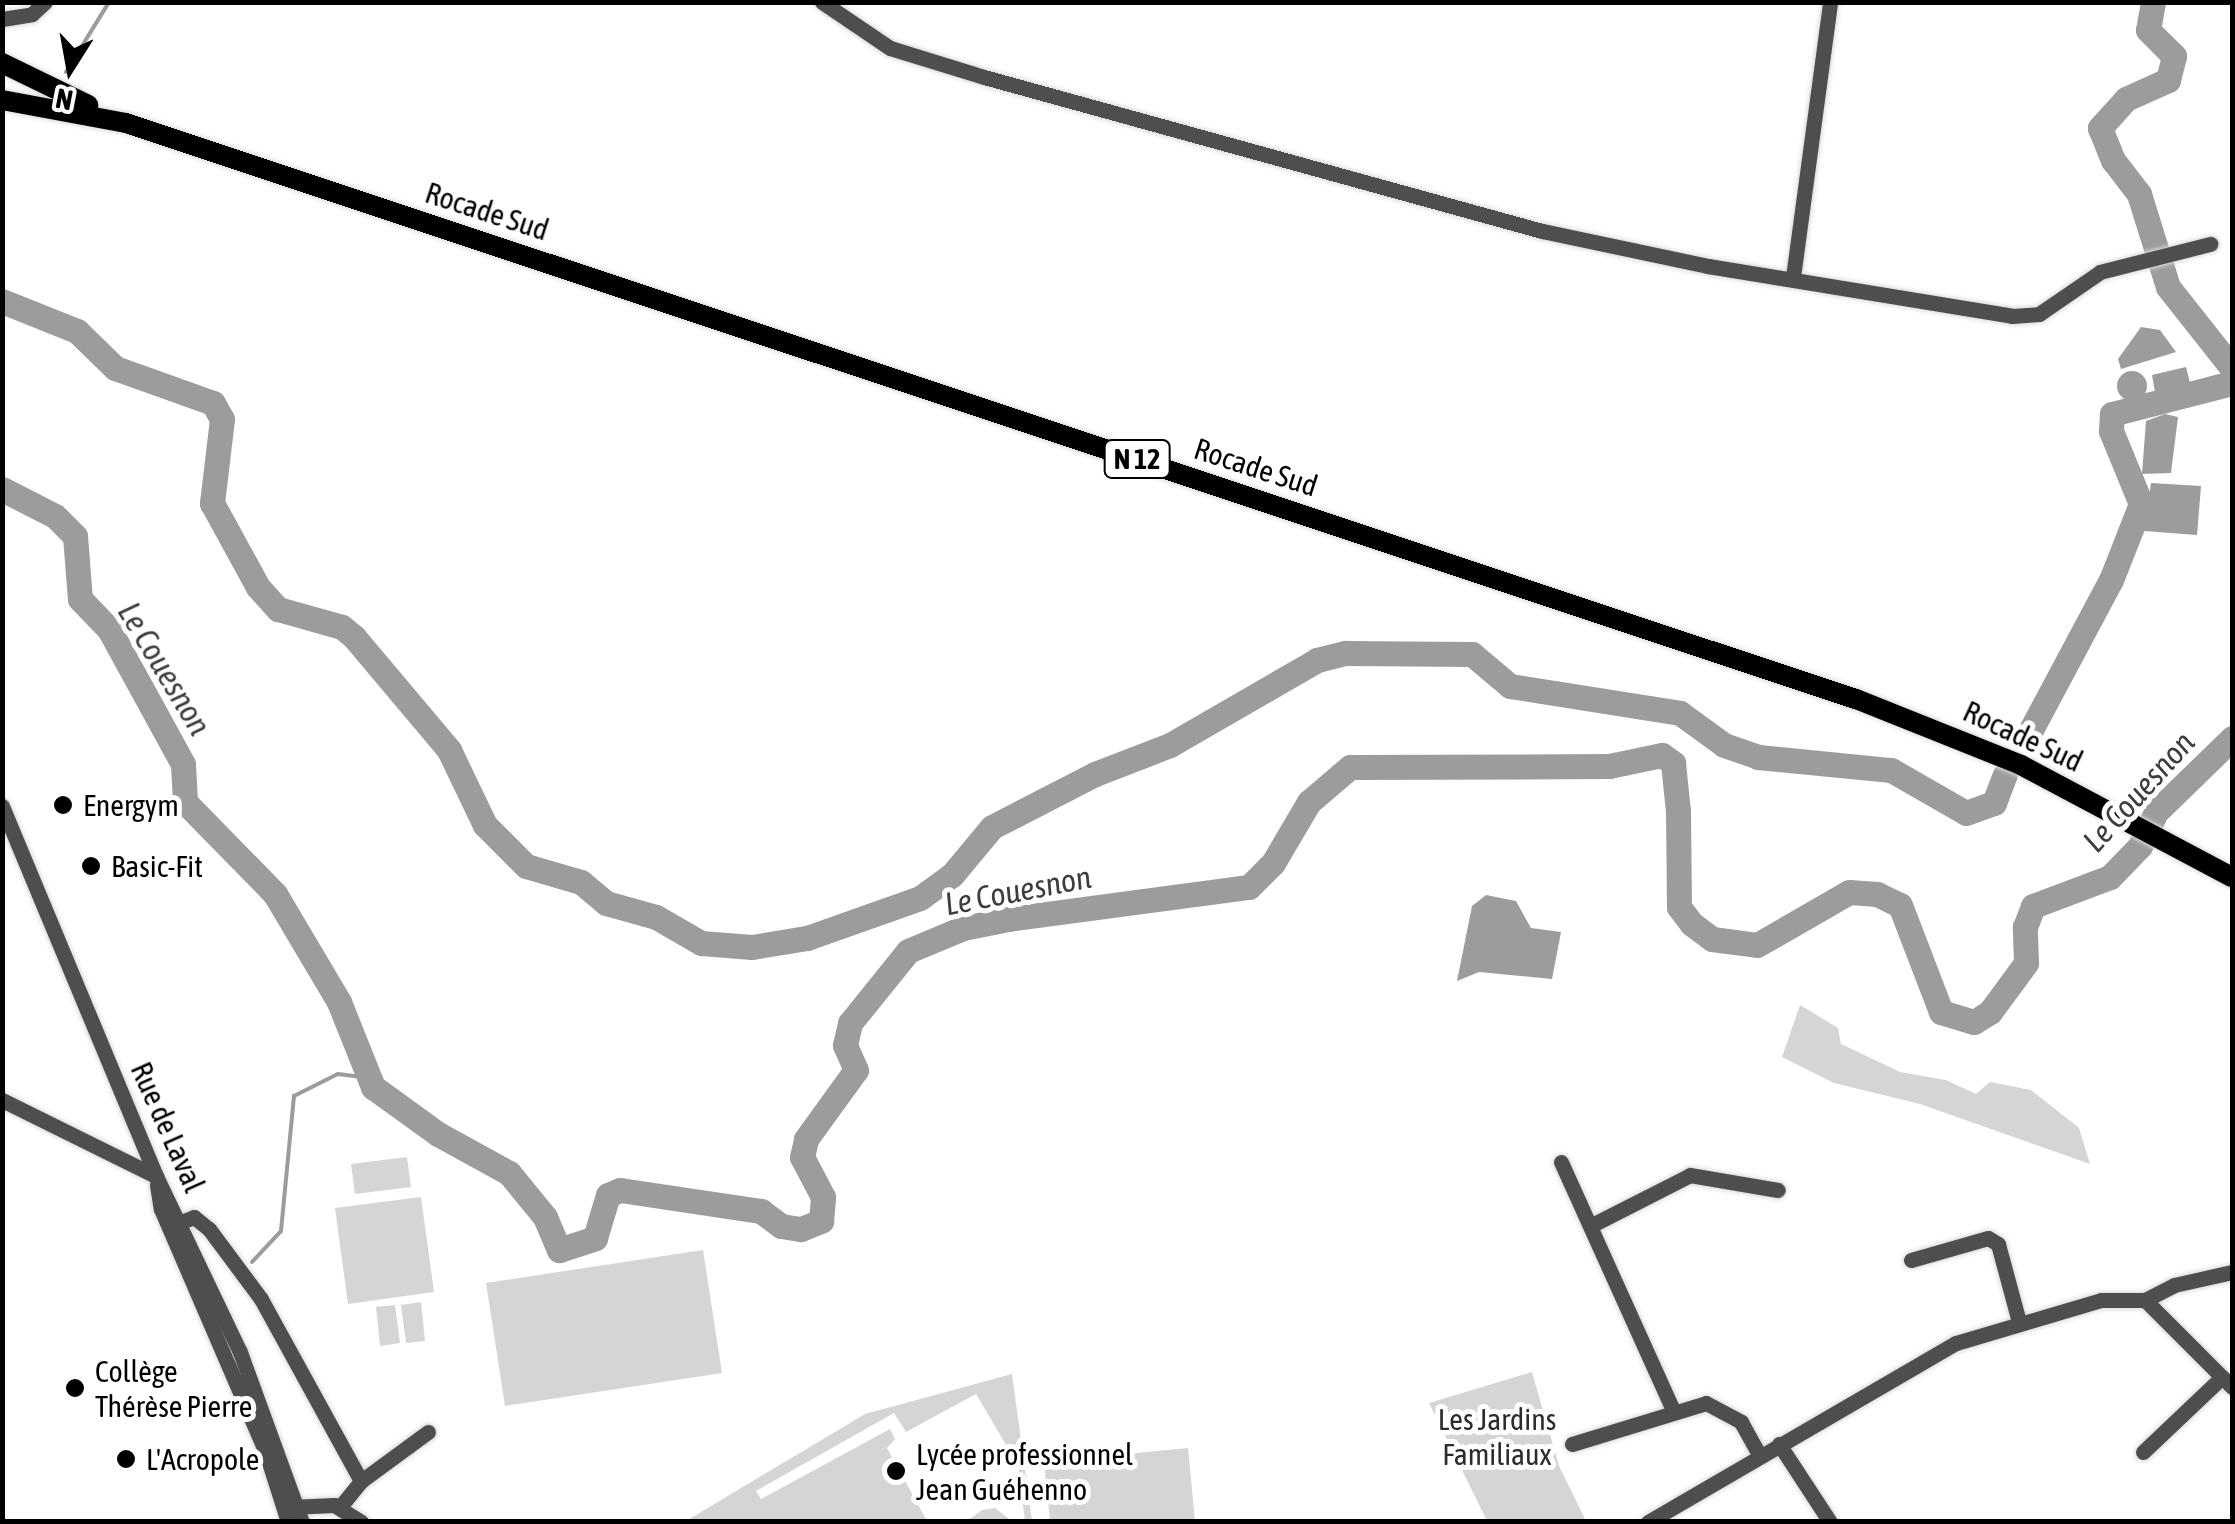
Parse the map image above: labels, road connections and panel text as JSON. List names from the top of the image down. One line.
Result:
{"streets":{"main road":["Rocade Sud","N 12"],"street":["Rue de Laval"]},"water":["Le Couesnon"],"parks":["Les Jardins Familiaux"],"places":["Energym","Basic-Fit","Collège Thérèse Pierre","L'Acropole","Lycée professionnel Jean Guéhenno"],"north":"bottom"}
